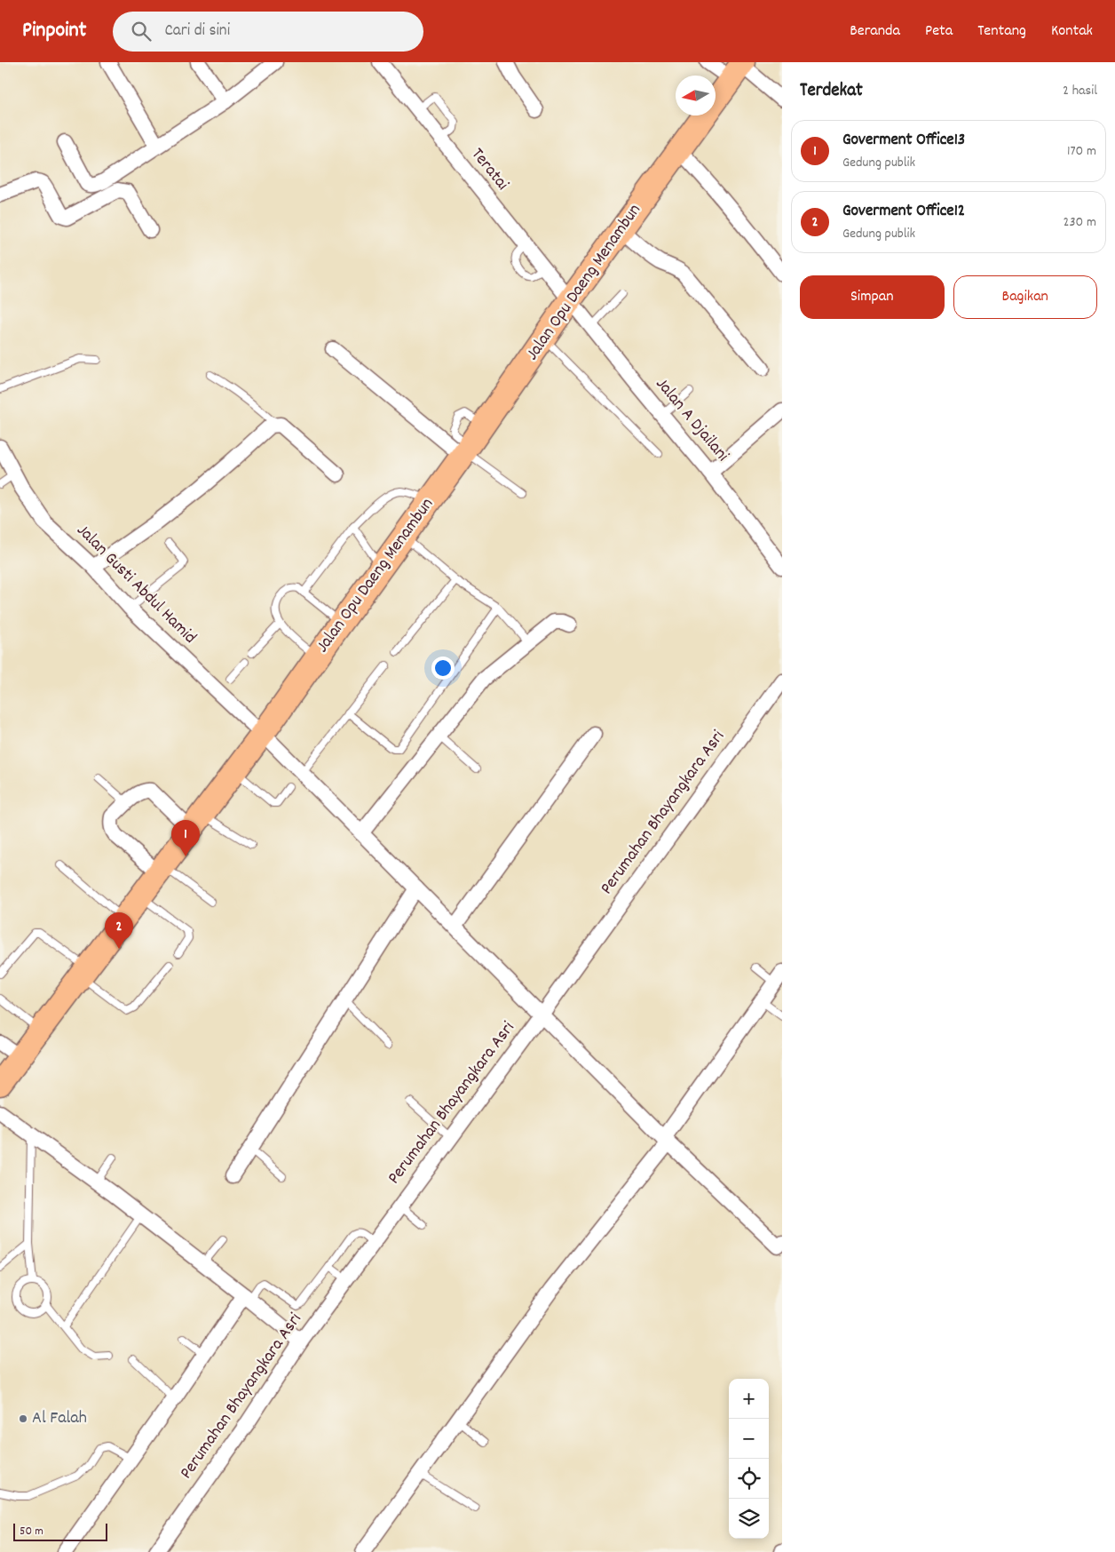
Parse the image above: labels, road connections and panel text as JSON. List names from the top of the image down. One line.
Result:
{"streets":{"highway":["Jalan Opu Daeng Menambun"],"street":["Teratai","Jalan A Djailani","Jalan Gusti Abdul Hamid","Perumahan Bhayangkara Asri"]},"crossings":[["Teratai","Jalan Opu Daeng Menambun"],["Teratai","Jalan A Djailani"],["Jalan Opu Daeng Menambun","Jalan A Djailani"],["Jalan Opu Daeng Menambun","Jalan Gusti Abdul Hamid"],["Jalan Gusti Abdul Hamid","Perumahan Bhayangkara Asri"]],"places":["Al Falah"],"scale_bar":"50 m","north":"left","page":{"header":"Pinpoint","search":"Cari di sini","nav":["Beranda","Peta","Tentang","Kontak"],"heading":["Terdekat","2 hasil"],"list":[{"mark":"1","name":"Goverment Office13","note":"Gedung publik","value":"170 m"},{"mark":"2","name":"Goverment Office12","note":"Gedung publik","value":"230 m"}],"buttons":["Simpan","Bagikan"],"pins":["1","2"],"map_buttons":["+","−"],"scale":"50 m"}}
